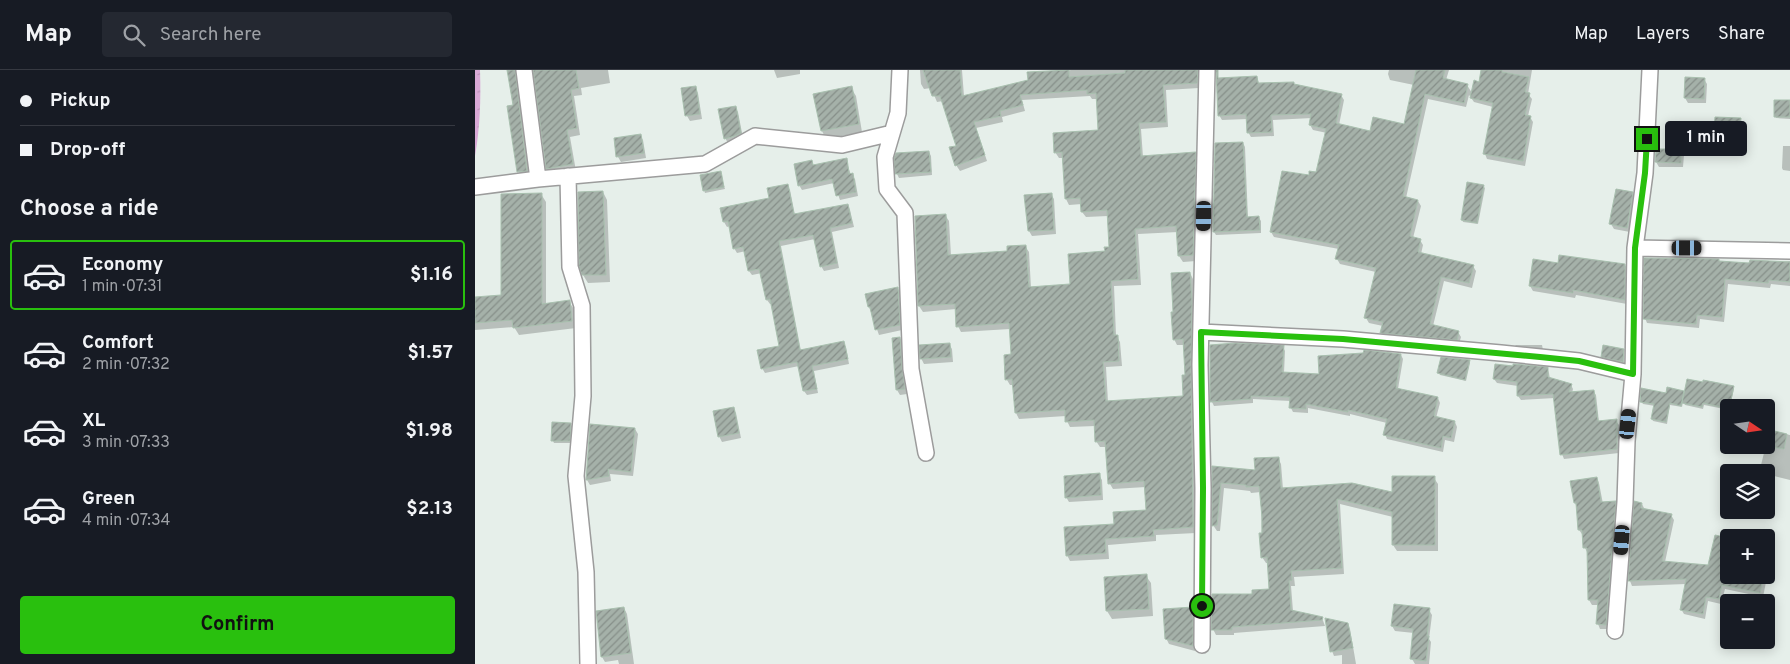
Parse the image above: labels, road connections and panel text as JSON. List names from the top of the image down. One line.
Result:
{"north":"right","page":{"header":"Map","search":"Search here","nav":["Map","Layers","Share"],"banner":["Pickup","Drop-off"],"bubble":"1 min","heading":"Choose a ride","list":[{"name":"Economy","note":"1 min · 07:31","value":"$1.16"},{"name":"Comfort","note":"2 min · 07:32","value":"$1.57"},{"name":"XL","note":"3 min · 07:33","value":"$1.98"},{"name":"Green","note":"4 min · 07:34","value":"$2.13"}],"map_buttons":["+","−"],"buttons":"Confirm"}}
